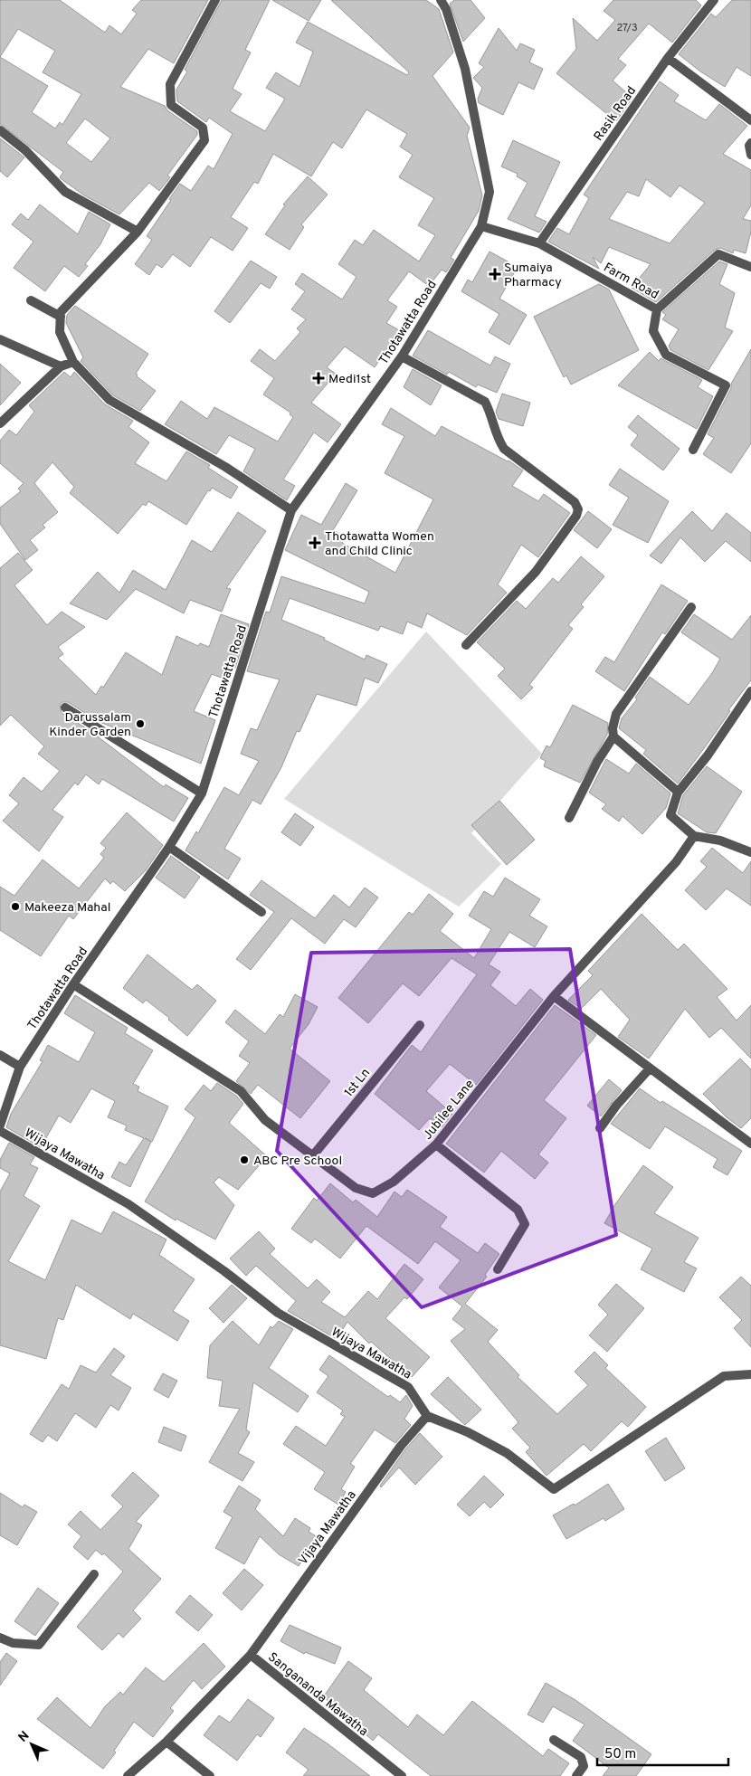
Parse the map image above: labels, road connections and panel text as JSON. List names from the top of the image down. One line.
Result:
{"streets":{"street":["Rasik Road","Farm Road","Thotawatta Road","1st Ln","Jubilee Lane","Wijaya Mawatha","Vijaya Mawatha","Sangananda Mawatha"]},"crossings":[["Rasik Road","Farm Road"],["Farm Road","Thotawatta Road"],["Thotawatta Road","Jubilee Lane"],["1st Ln","Jubilee Lane"],["Wijaya Mawatha","Vijaya Mawatha"],["Vijaya Mawatha","Sangananda Mawatha"]],"places":{"health":["Sumaiya Pharmacy","Medi1st","Thotawatta Women and Child Clinic"],"other":["Darussalam Kinder Garden","Makeeza Mahal","ABC Pre School"]},"house_numbers":["27/3"],"scale_bar":"50 m","north":"top left"}
